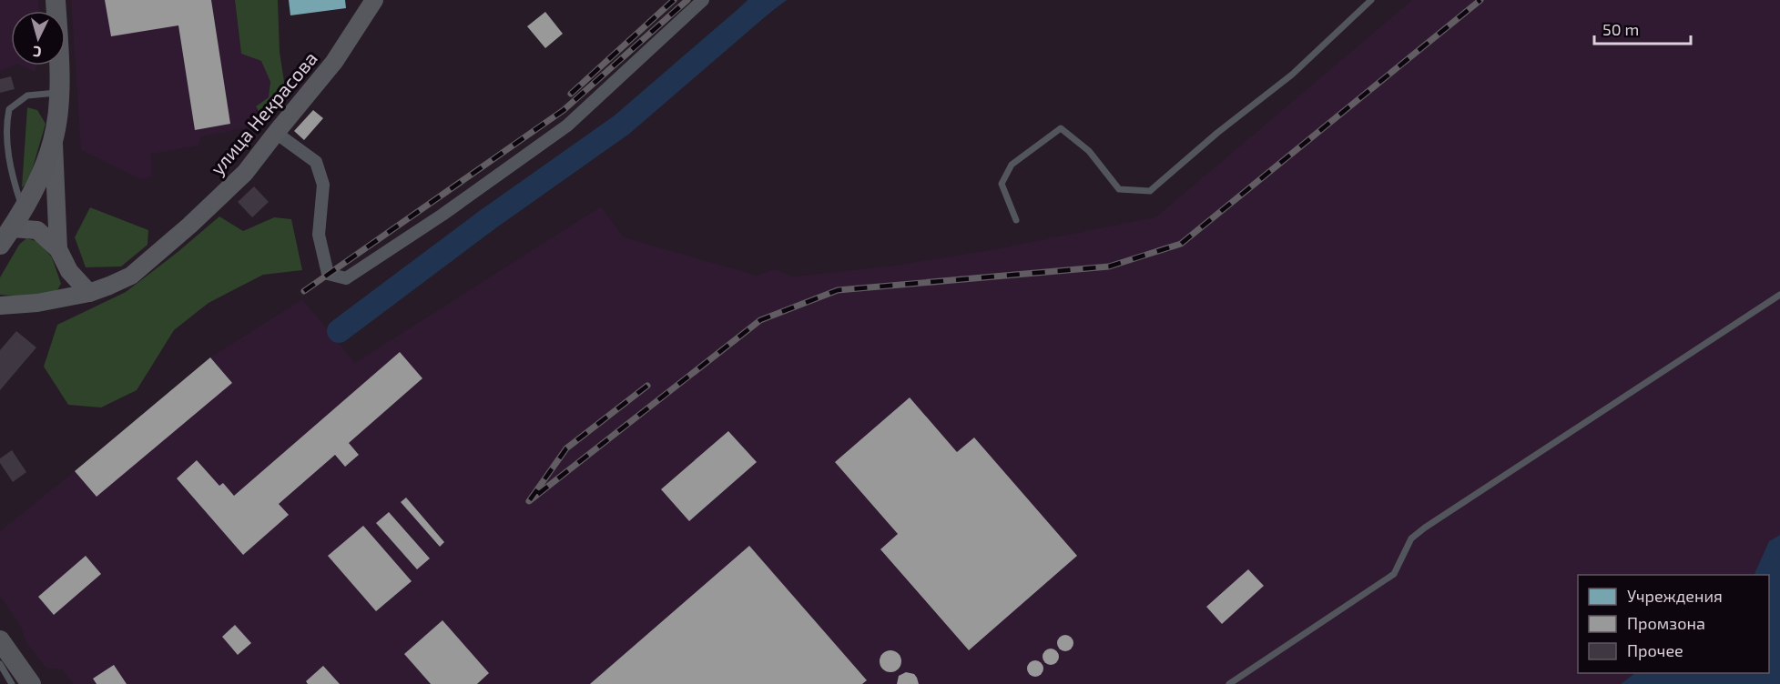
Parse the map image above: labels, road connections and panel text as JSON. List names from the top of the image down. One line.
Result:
{"streets":{"street":["улица Некрасова"]},"legend":["Учреждения","Промзона","Прочее"],"scale_bar":"50 m","north":"bottom"}
